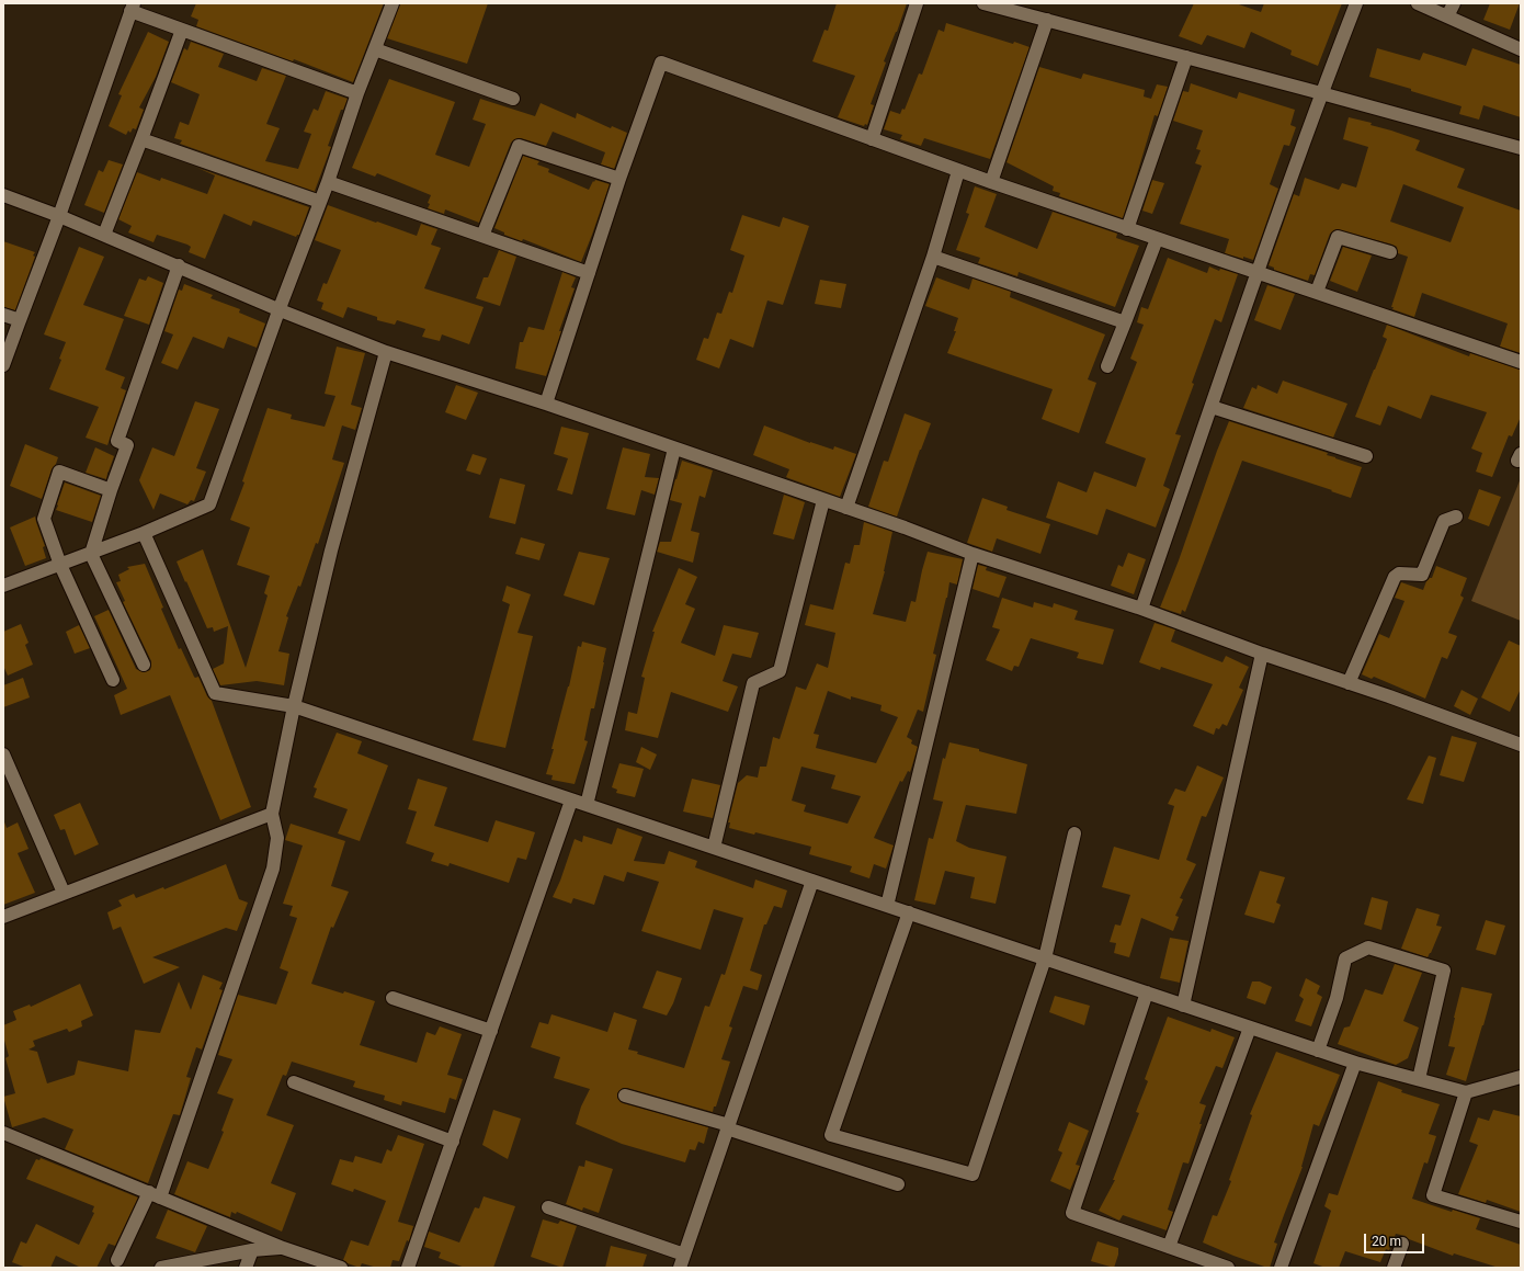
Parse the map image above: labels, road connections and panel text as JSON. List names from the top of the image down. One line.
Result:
{"scale_bar":"20 m"}
